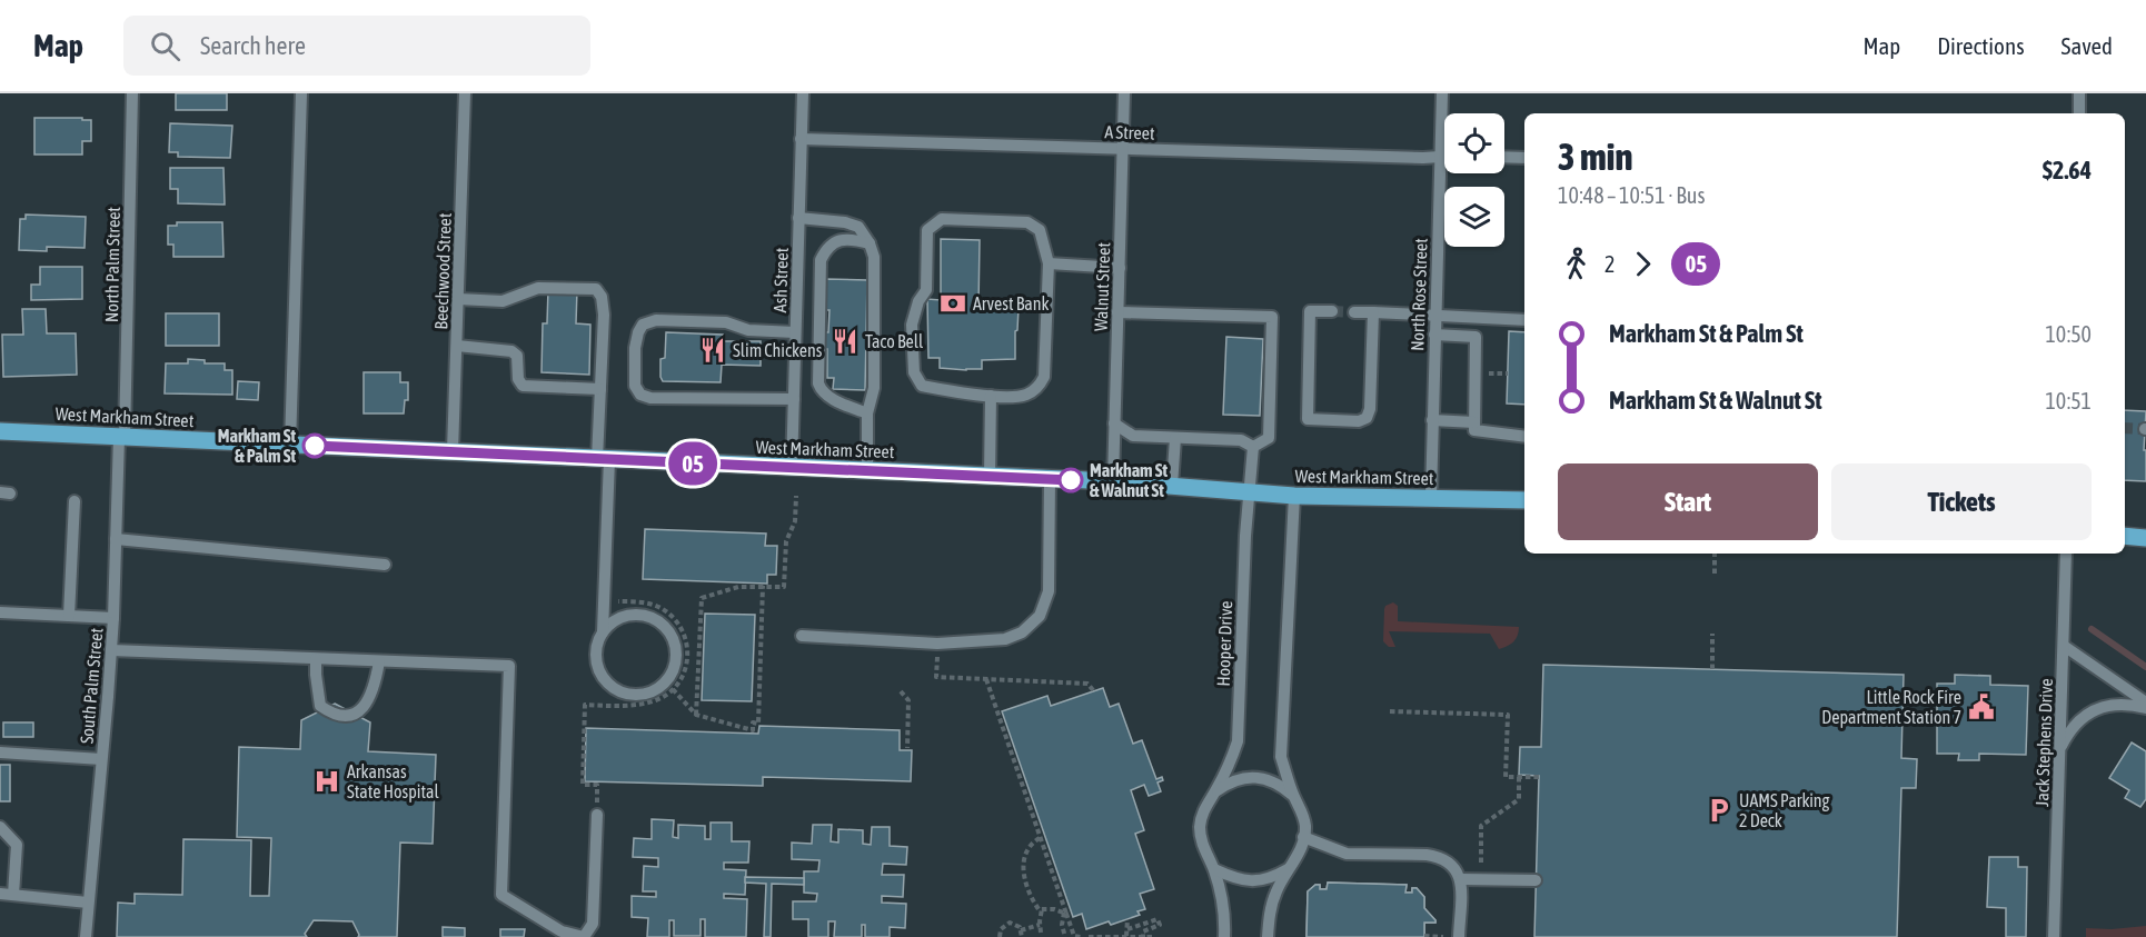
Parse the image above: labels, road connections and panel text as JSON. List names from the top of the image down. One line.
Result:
{"streets":{"main road":["West Markham Street"],"street":["A Street","North Palm Street","Beechwood Street","Ash Street","Walnut Street","North Rose Street","Hooper Drive","South Palm Street","Jack Stephens Drive"]},"crossings":[["A Street","Ash Street"],["A Street","Walnut Street"],["A Street","North Rose Street"],["North Palm Street","West Markham Street"],["North Palm Street","South Palm Street"],["Beechwood Street","West Markham Street"],["Ash Street","West Markham Street"],["Walnut Street","West Markham Street"],["North Rose Street","West Markham Street"],["West Markham Street","Hooper Drive"],["West Markham Street","South Palm Street"]],"places":{"bank":["Arvest Bank"],"restaurant":["Taco Bell","Slim Chickens"],"other":["Markham St & Palm St","Markham St & Walnut St"],"public building":["Little Rock Fire Department Station 7"],"hospital":["Arkansas State Hospital"],"parking":["UAMS Parking 2 Deck"]},"lines":["bus line 05"],"page":{"header":"Map","search":"Search here","nav":["Map","Directions","Saved"],"on_map":"05","heading":["3 min","10:48 – 10:51 · Bus","$2.64"],"legs":["2","05"],"list":[{"name":"Markham St & Palm St","value":"10:50"},{"name":"Markham St & Walnut St","value":"10:51"}],"buttons":["Start","Tickets"]}}
